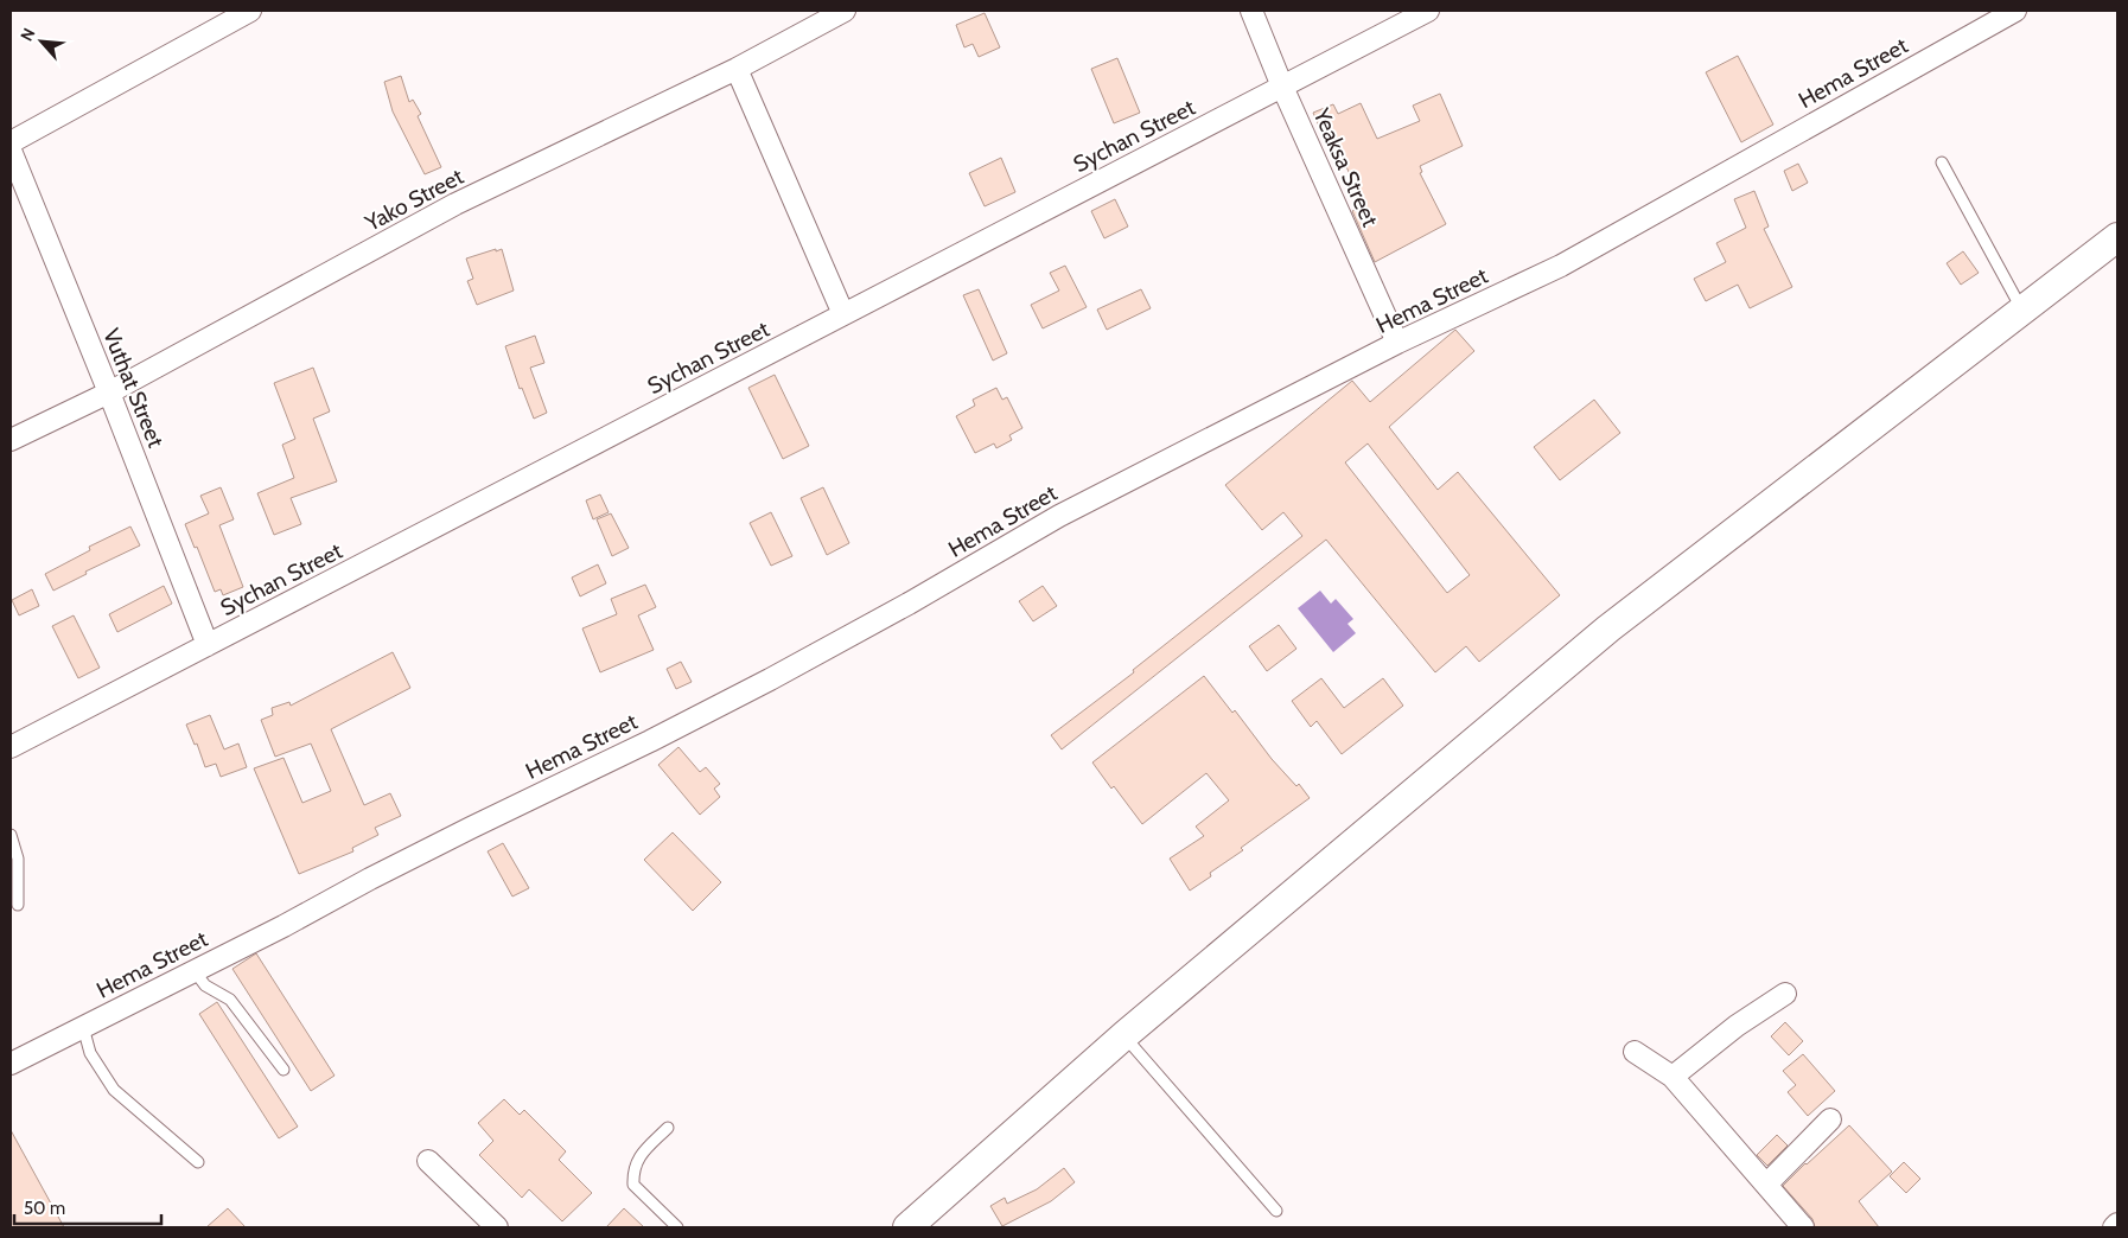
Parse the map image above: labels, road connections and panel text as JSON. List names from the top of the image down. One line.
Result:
{"streets":{"street":["Hema Street","Sychan Street","Yeaksa Street","Yako Street","Vuthat Street"]},"crossings":[["Hema Street","Yeaksa Street"],["Sychan Street","Yeaksa Street"],["Sychan Street","Vuthat Street"],["Yako Street","Vuthat Street"]],"scale_bar":"50 m","north":"top left"}
